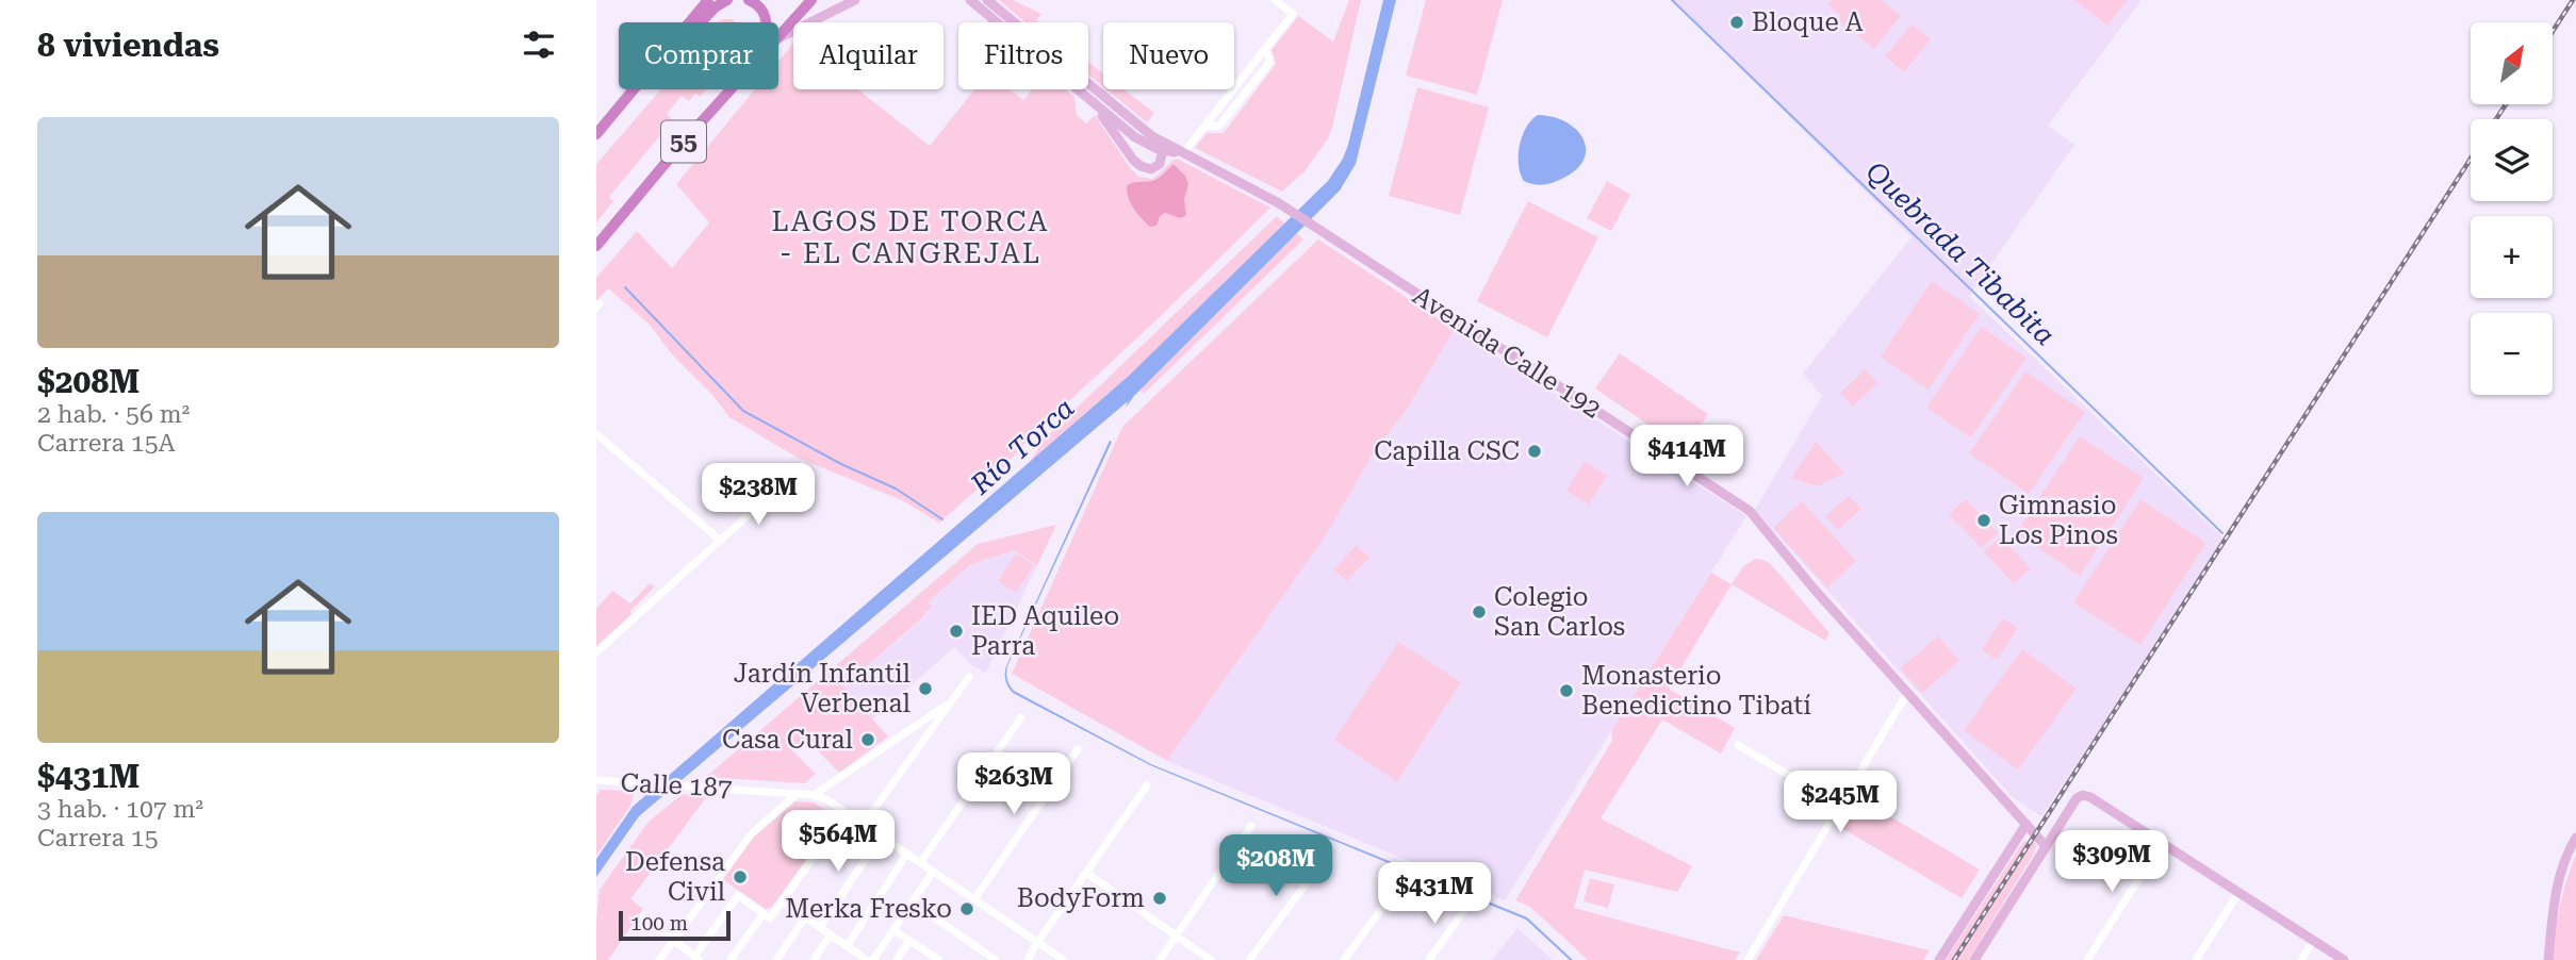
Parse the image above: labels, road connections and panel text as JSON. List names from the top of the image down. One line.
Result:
{"streets":{"highway":["55"],"main road":["Avenida Calle 192"],"street":["Calle 187"]},"districts":["LAGOS DE TORCA - EL CANGREJAL"],"water":["Quebrada Tibabita","Río Torca"],"places":["Bloque A","Capilla CSC","Gimnasio Los Pinos","Colegio San Carlos","IED Aquileo Parra","Jardín Infantil Verbenal","Monasterio Benedictino Tibatí","Casa Cural","Defensa Civil","BodyForm","Merka Fresko"],"scale_bar":"100 m","north":"top right","page":{"heading":"8 viviendas","map_buttons":["+","−"],"chip":["Comprar","Alquilar","Filtros","Nuevo"],"list":[{"name":"$208M","note":"2 hab. · 56 m² · Carrera 15A"},{"name":"$431M","note":"3 hab. · 107 m² · Carrera 15"}],"price":["$414M","$238M","$263M","$245M","$564M","$309M","$208M","$431M"],"scale":"100 m"}}
